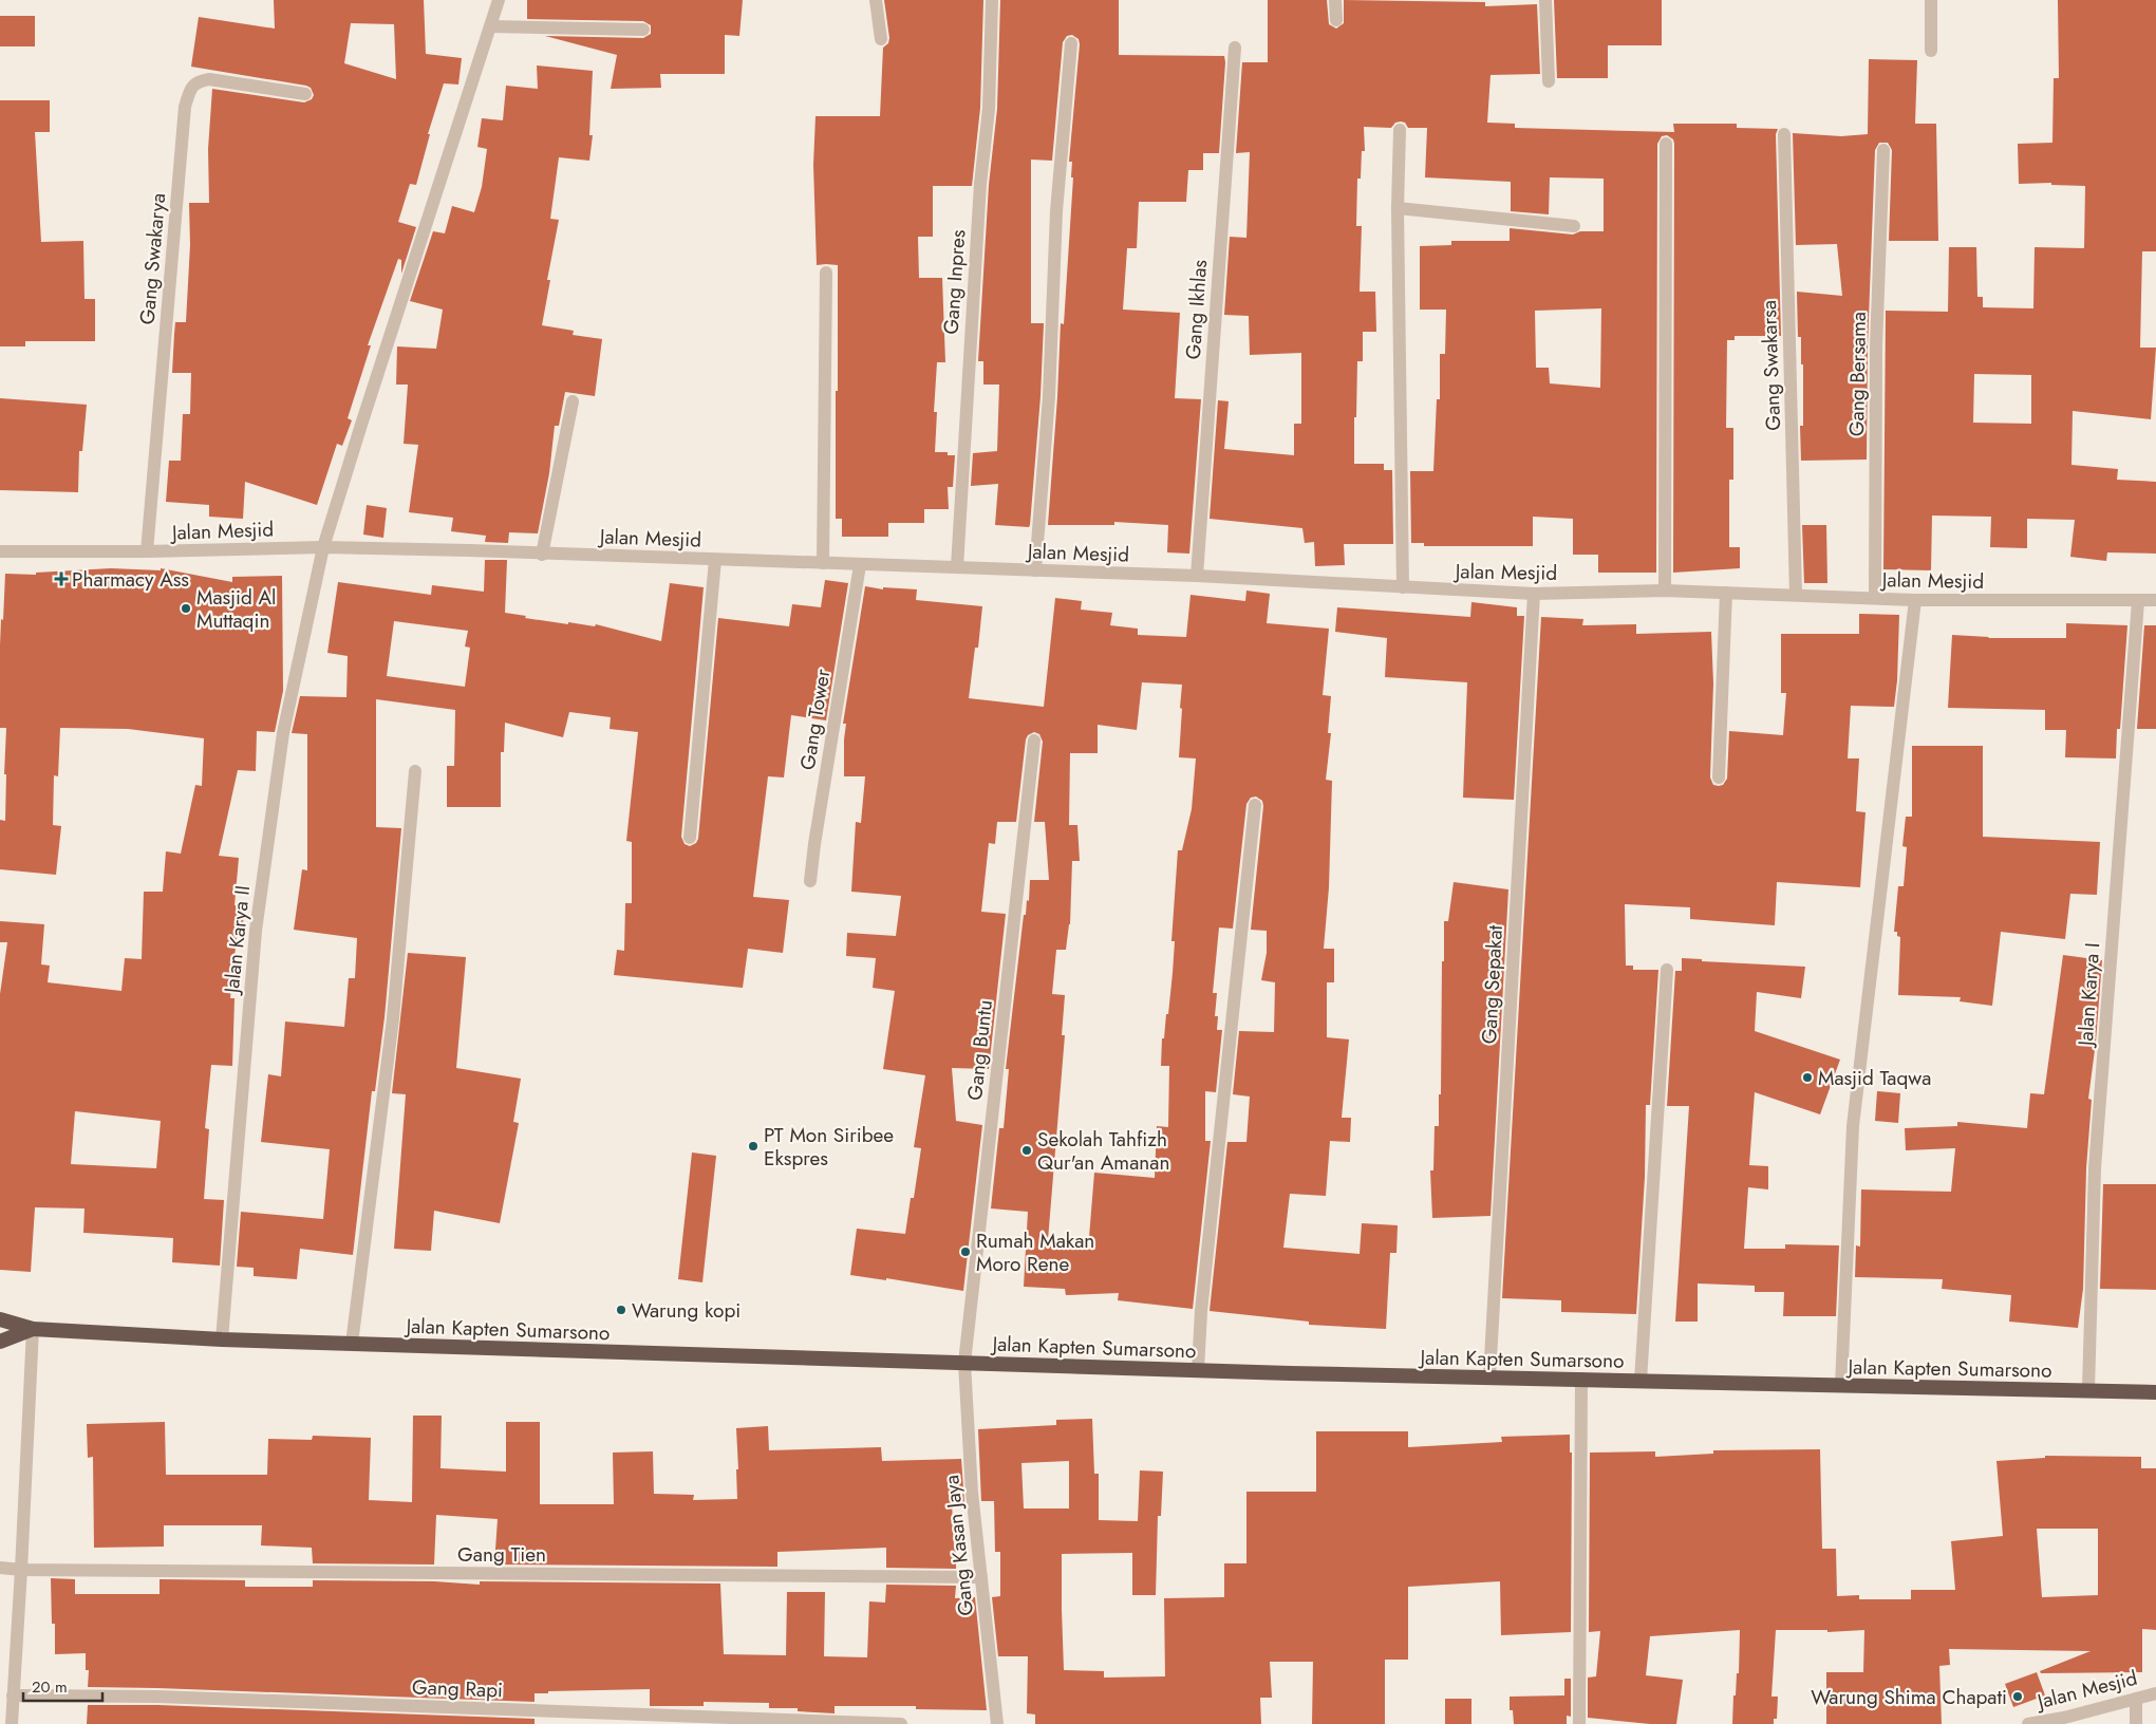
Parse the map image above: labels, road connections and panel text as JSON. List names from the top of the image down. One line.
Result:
{"streets":{"highway":["Jalan Kapten Sumarsono"],"street":["Gang Swakarya","Gang Inpres","Gang Ikhlas","Gang Swakarsa","Gang Bersama","Jalan Mesjid","Gang Tower","Jalan Karya II","Gang Sepakat","Jalan Karya I","Gang Buntu","Gang Kasan Jaya","Gang Tien","Gang Rapi"]},"crossings":[["Gang Swakarya","Jalan Mesjid"],["Gang Inpres","Jalan Mesjid"],["Gang Ikhlas","Jalan Mesjid"],["Gang Swakarsa","Jalan Mesjid"],["Gang Bersama","Jalan Mesjid"],["Jalan Mesjid","Gang Tower"],["Jalan Mesjid","Jalan Karya II"],["Jalan Mesjid","Gang Sepakat"],["Jalan Mesjid","Jalan Karya I"],["Jalan Karya II","Jalan Kapten Sumarsono"],["Gang Sepakat","Jalan Kapten Sumarsono"],["Jalan Karya I","Jalan Kapten Sumarsono"],["Gang Buntu","Jalan Kapten Sumarsono"],["Gang Buntu","Gang Kasan Jaya"],["Jalan Kapten Sumarsono","Gang Kasan Jaya"],["Gang Kasan Jaya","Gang Tien"]],"places":{"health":["Pharmacy Ass"],"other":["Masjid Al Muttaqin","Masjid Taqwa","PT Mon Siribee Ekspres","Sekolah Tahfizh Qur'an Amanan","Rumah Makan Moro Rene","Warung kopi","Warung Shima Chapati"]},"scale_bar":"20 m"}
